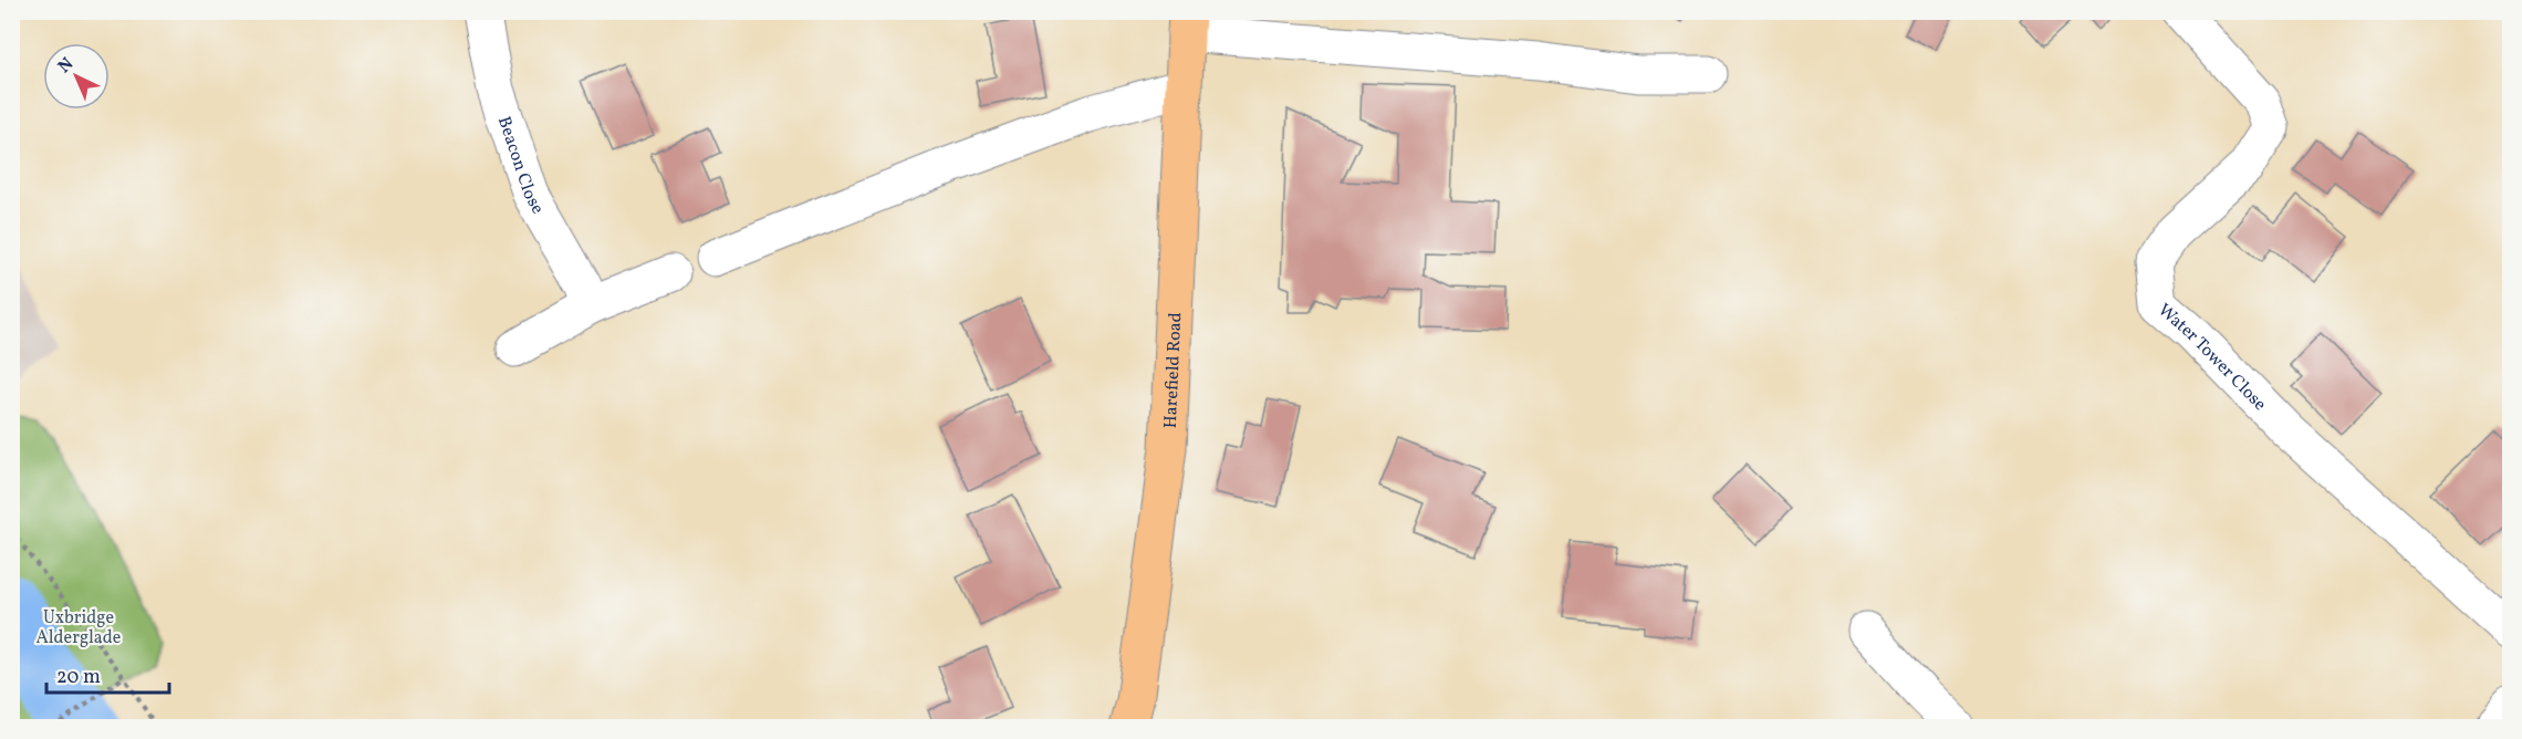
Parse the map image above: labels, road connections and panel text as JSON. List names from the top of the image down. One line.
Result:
{"streets":{"main road":["Harefield Road"],"street":["Beacon Close","Water Tower Close"]},"parks":["Uxbridge Alderglade"],"scale_bar":"20 m","north":"top left"}
